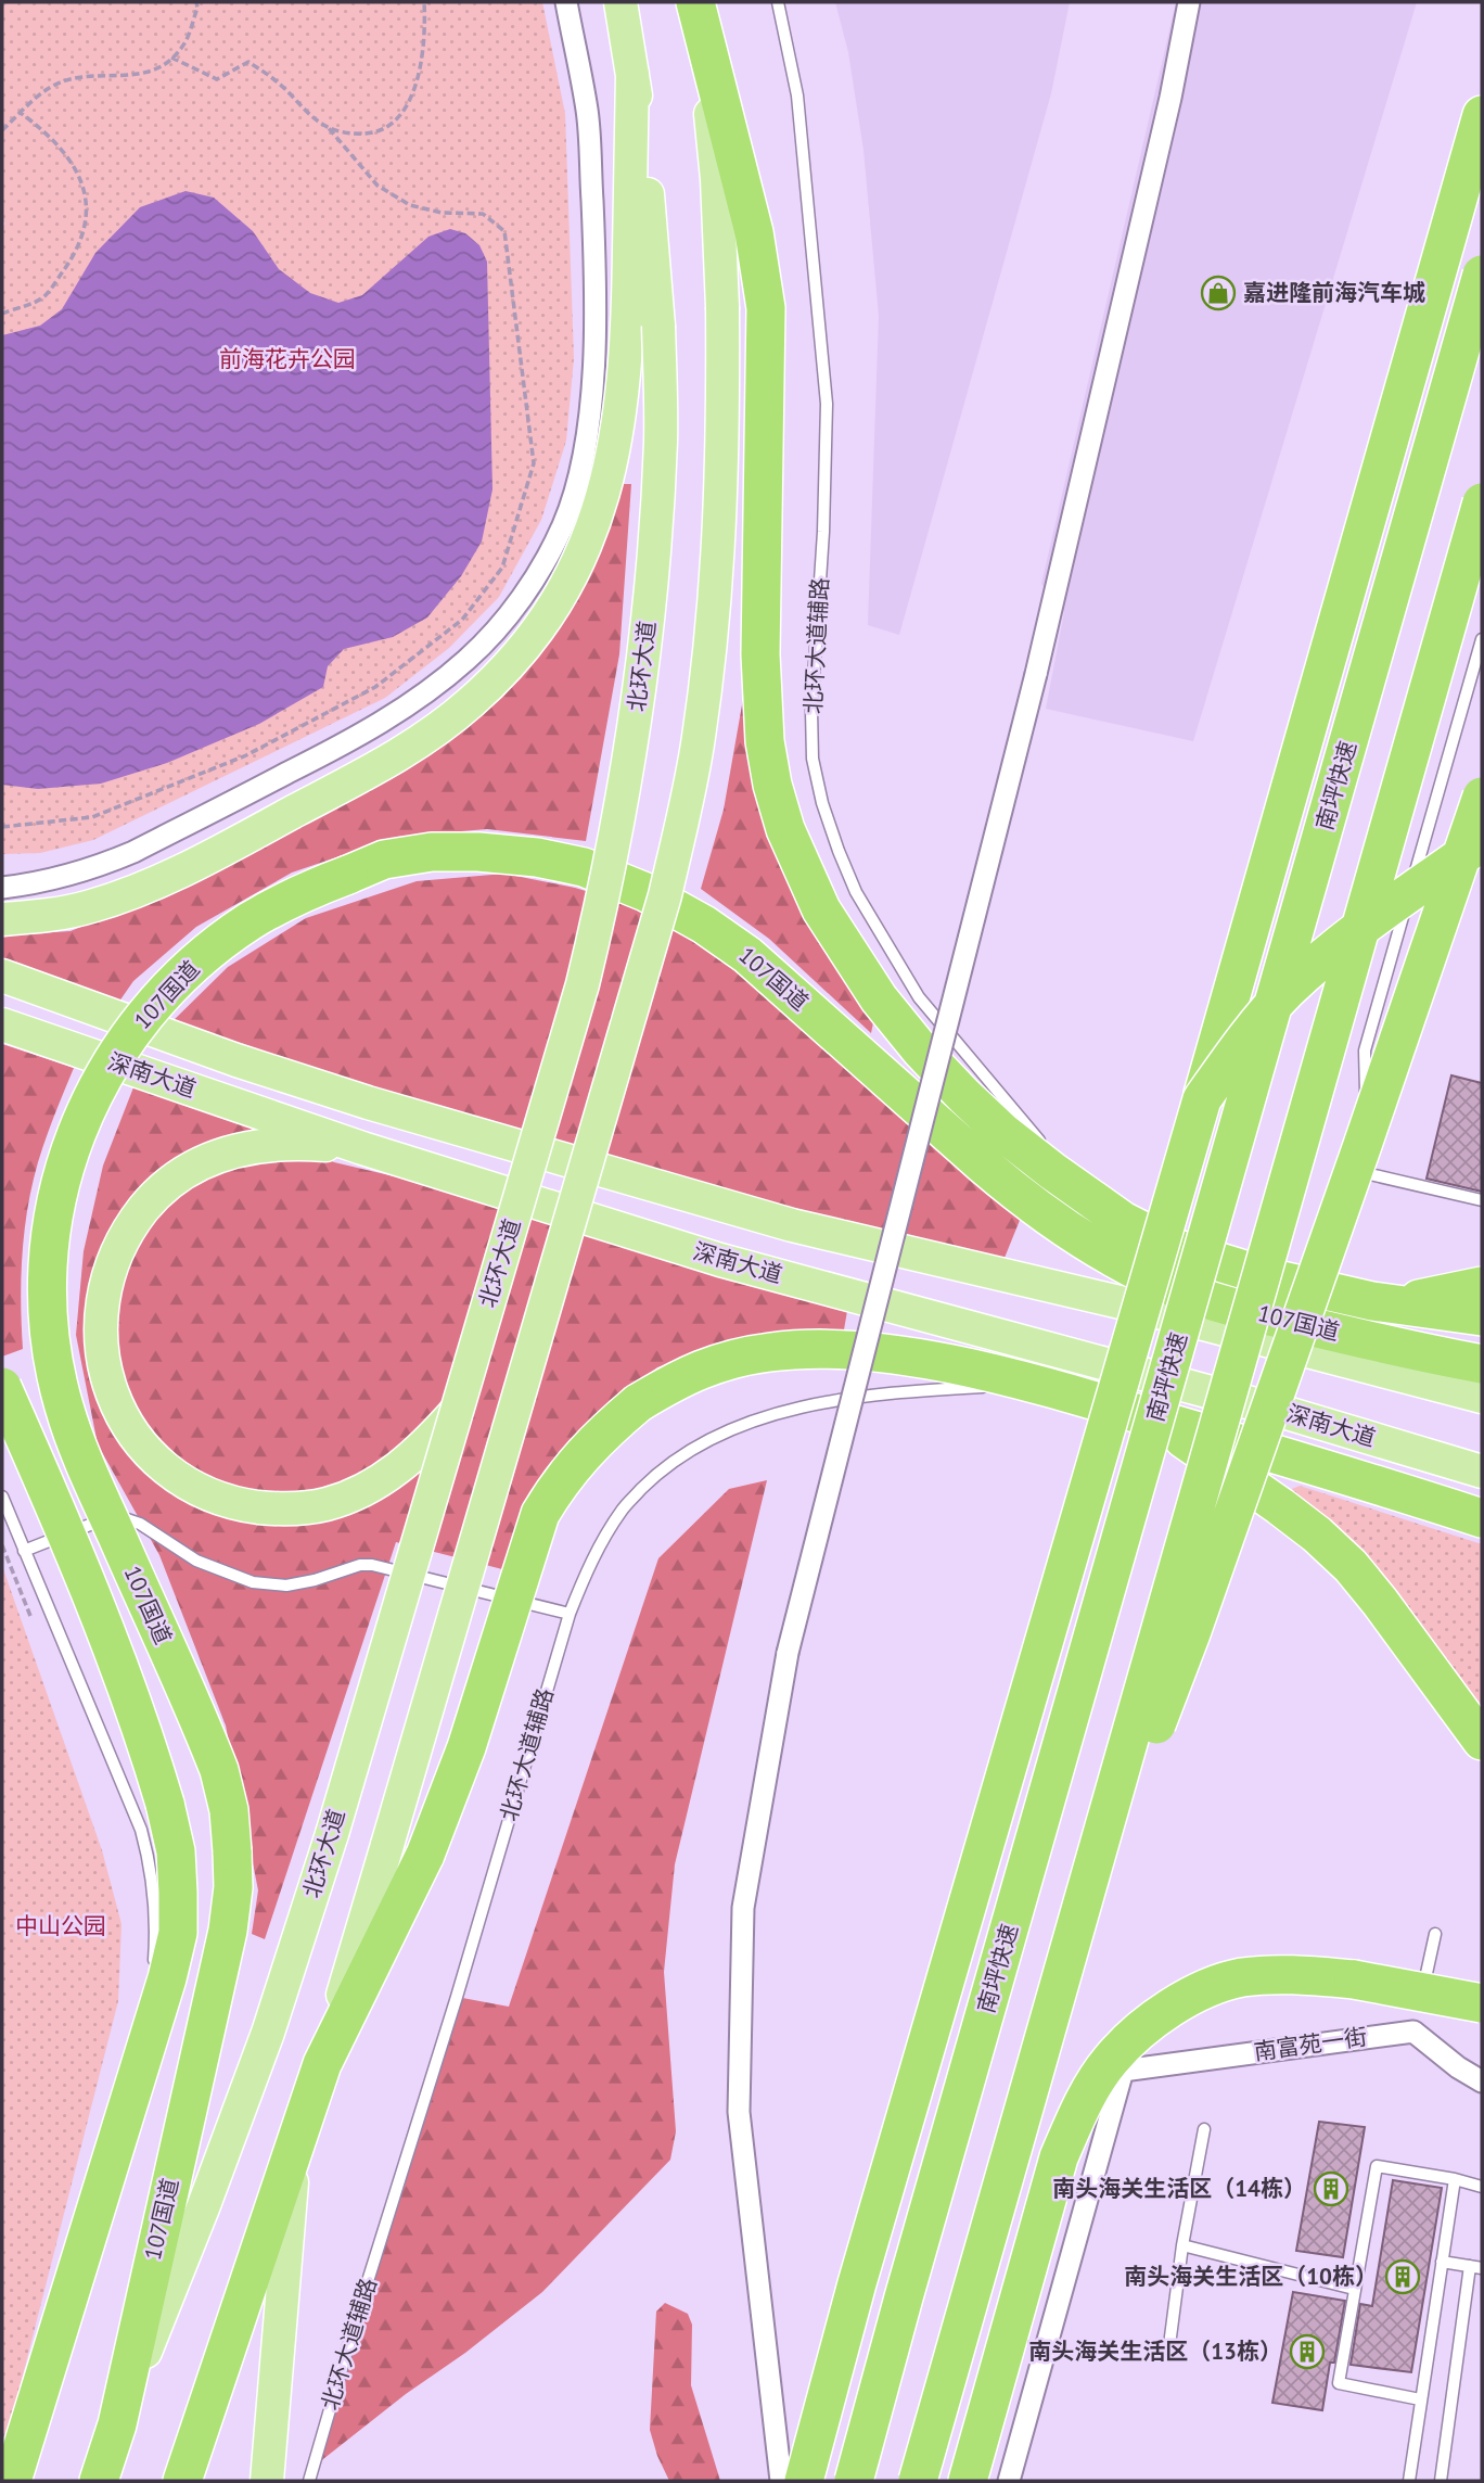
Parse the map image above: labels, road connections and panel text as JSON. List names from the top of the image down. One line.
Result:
{"streets":{"highway":["北环大道","南坪快速","107国道"],"main road":["深南大道"],"street":["南富苑一街"],"lane":["北环大道辅路"]},"crossings":[["北环大道","107国道"]],"parks":["前海花卉公园","中山公园"],"places":{"shop":["嘉进隆前海汽车城"],"building":["南头海关生活区（14栋）","南头海关生活区（10栋）","南头海关生活区（13栋）"]}}
